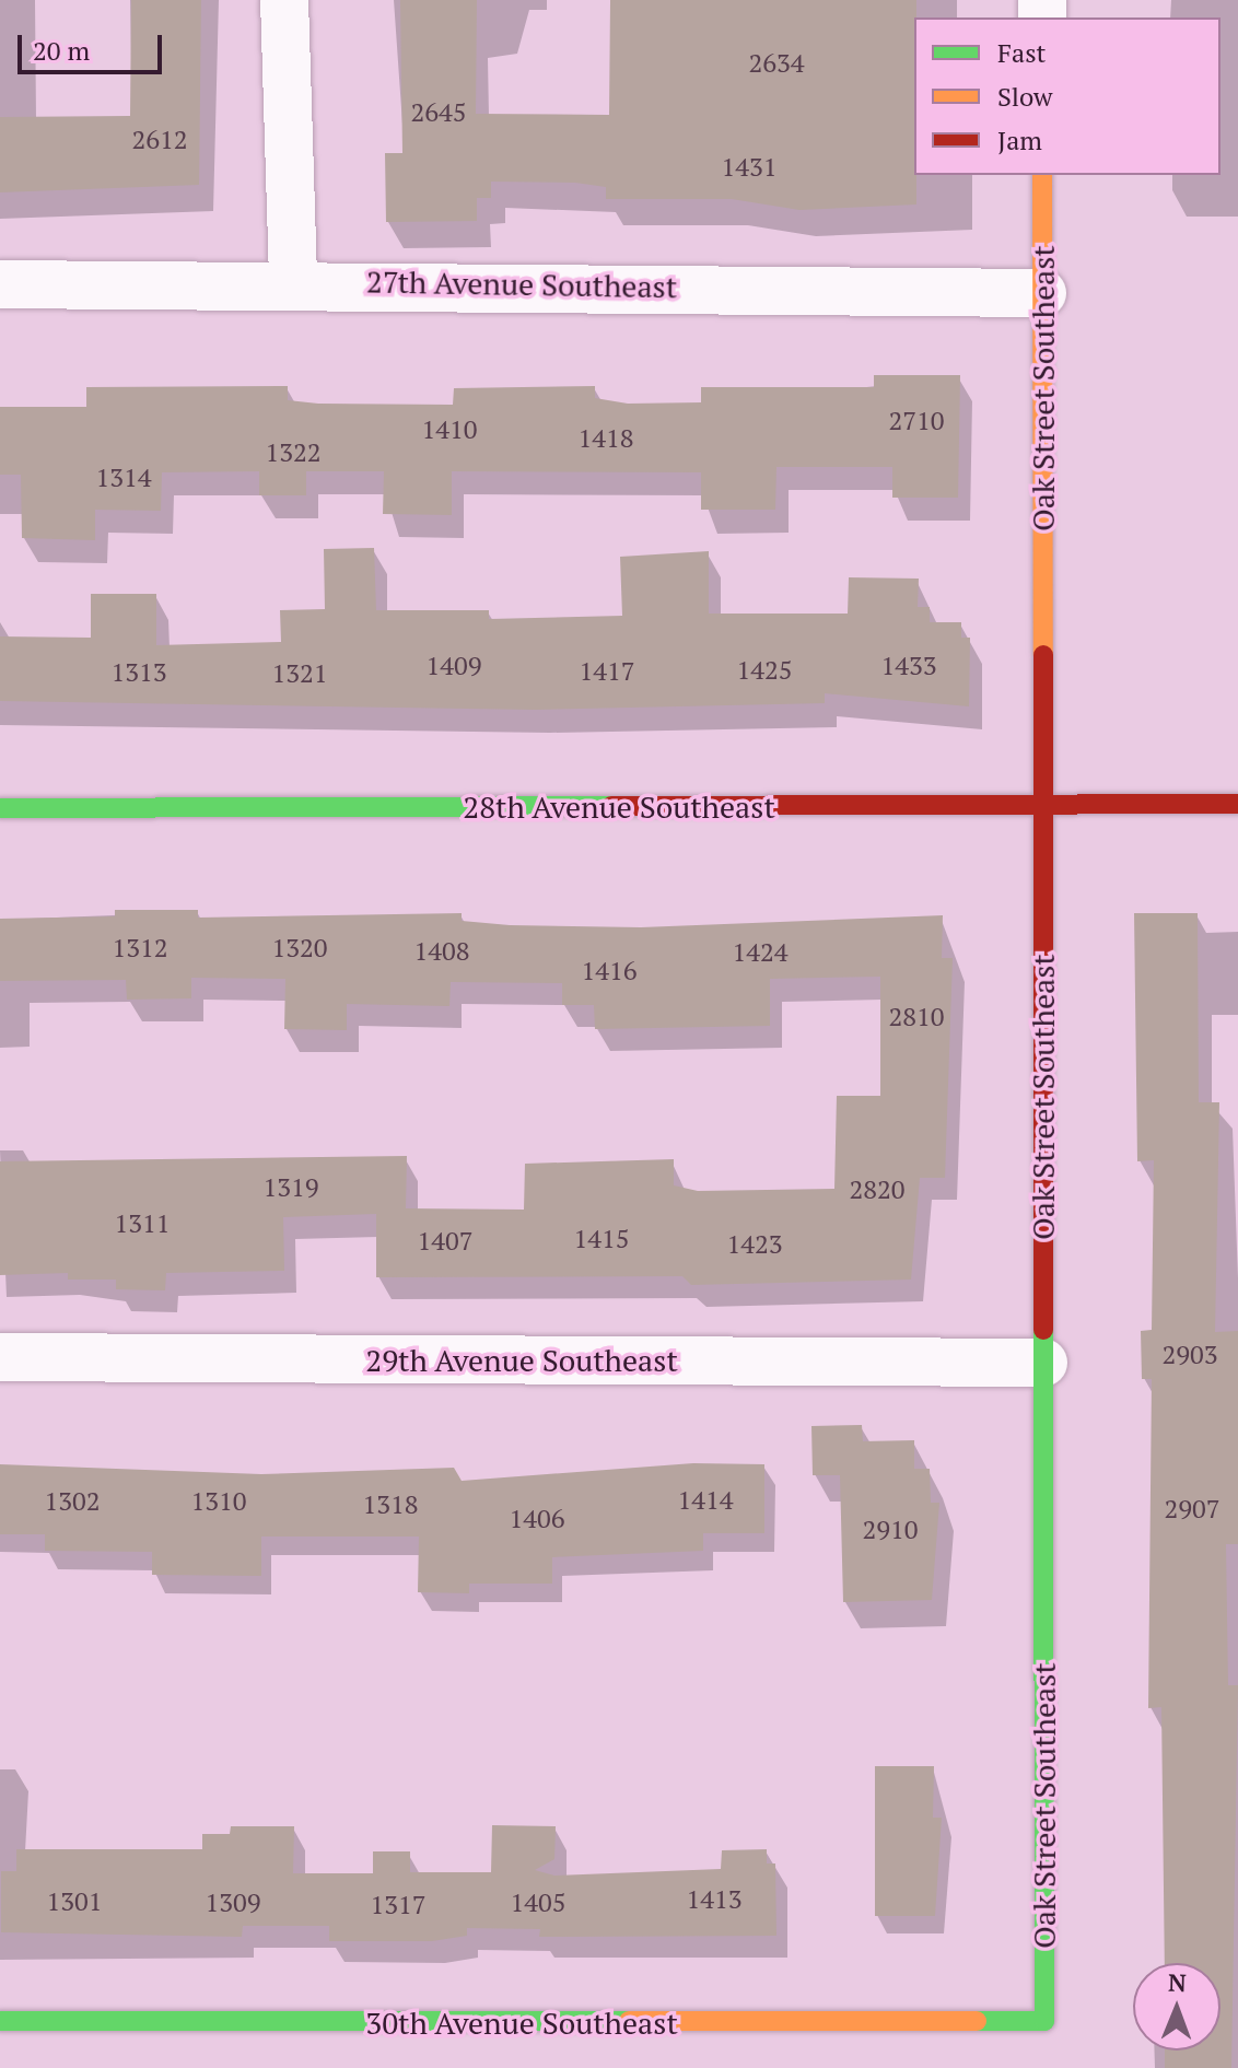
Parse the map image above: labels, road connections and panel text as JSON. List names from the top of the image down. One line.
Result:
{"streets":{"street":["27th Avenue Southeast","Oak Street Southeast","28th Avenue Southeast","29th Avenue Southeast","30th Avenue Southeast"]},"crossings":[["27th Avenue Southeast","Oak Street Southeast"],["Oak Street Southeast","28th Avenue Southeast"],["Oak Street Southeast","29th Avenue Southeast"],["Oak Street Southeast","30th Avenue Southeast"]],"house_numbers":["2634","2645","2612","1431","2710","1410","1418","1322","1314","1409","1433","1425","1417","1313","1321","1312","1320","1408","1424","1416","2810","1319","2820","1311","1415","1407","1423","2903","1414","1302","1310","1318","2907","1406","2910","1413","1301","1309","1405","1317"],"legend":["Fast","Slow","Jam"],"scale_bar":"20 m","north":"top"}
